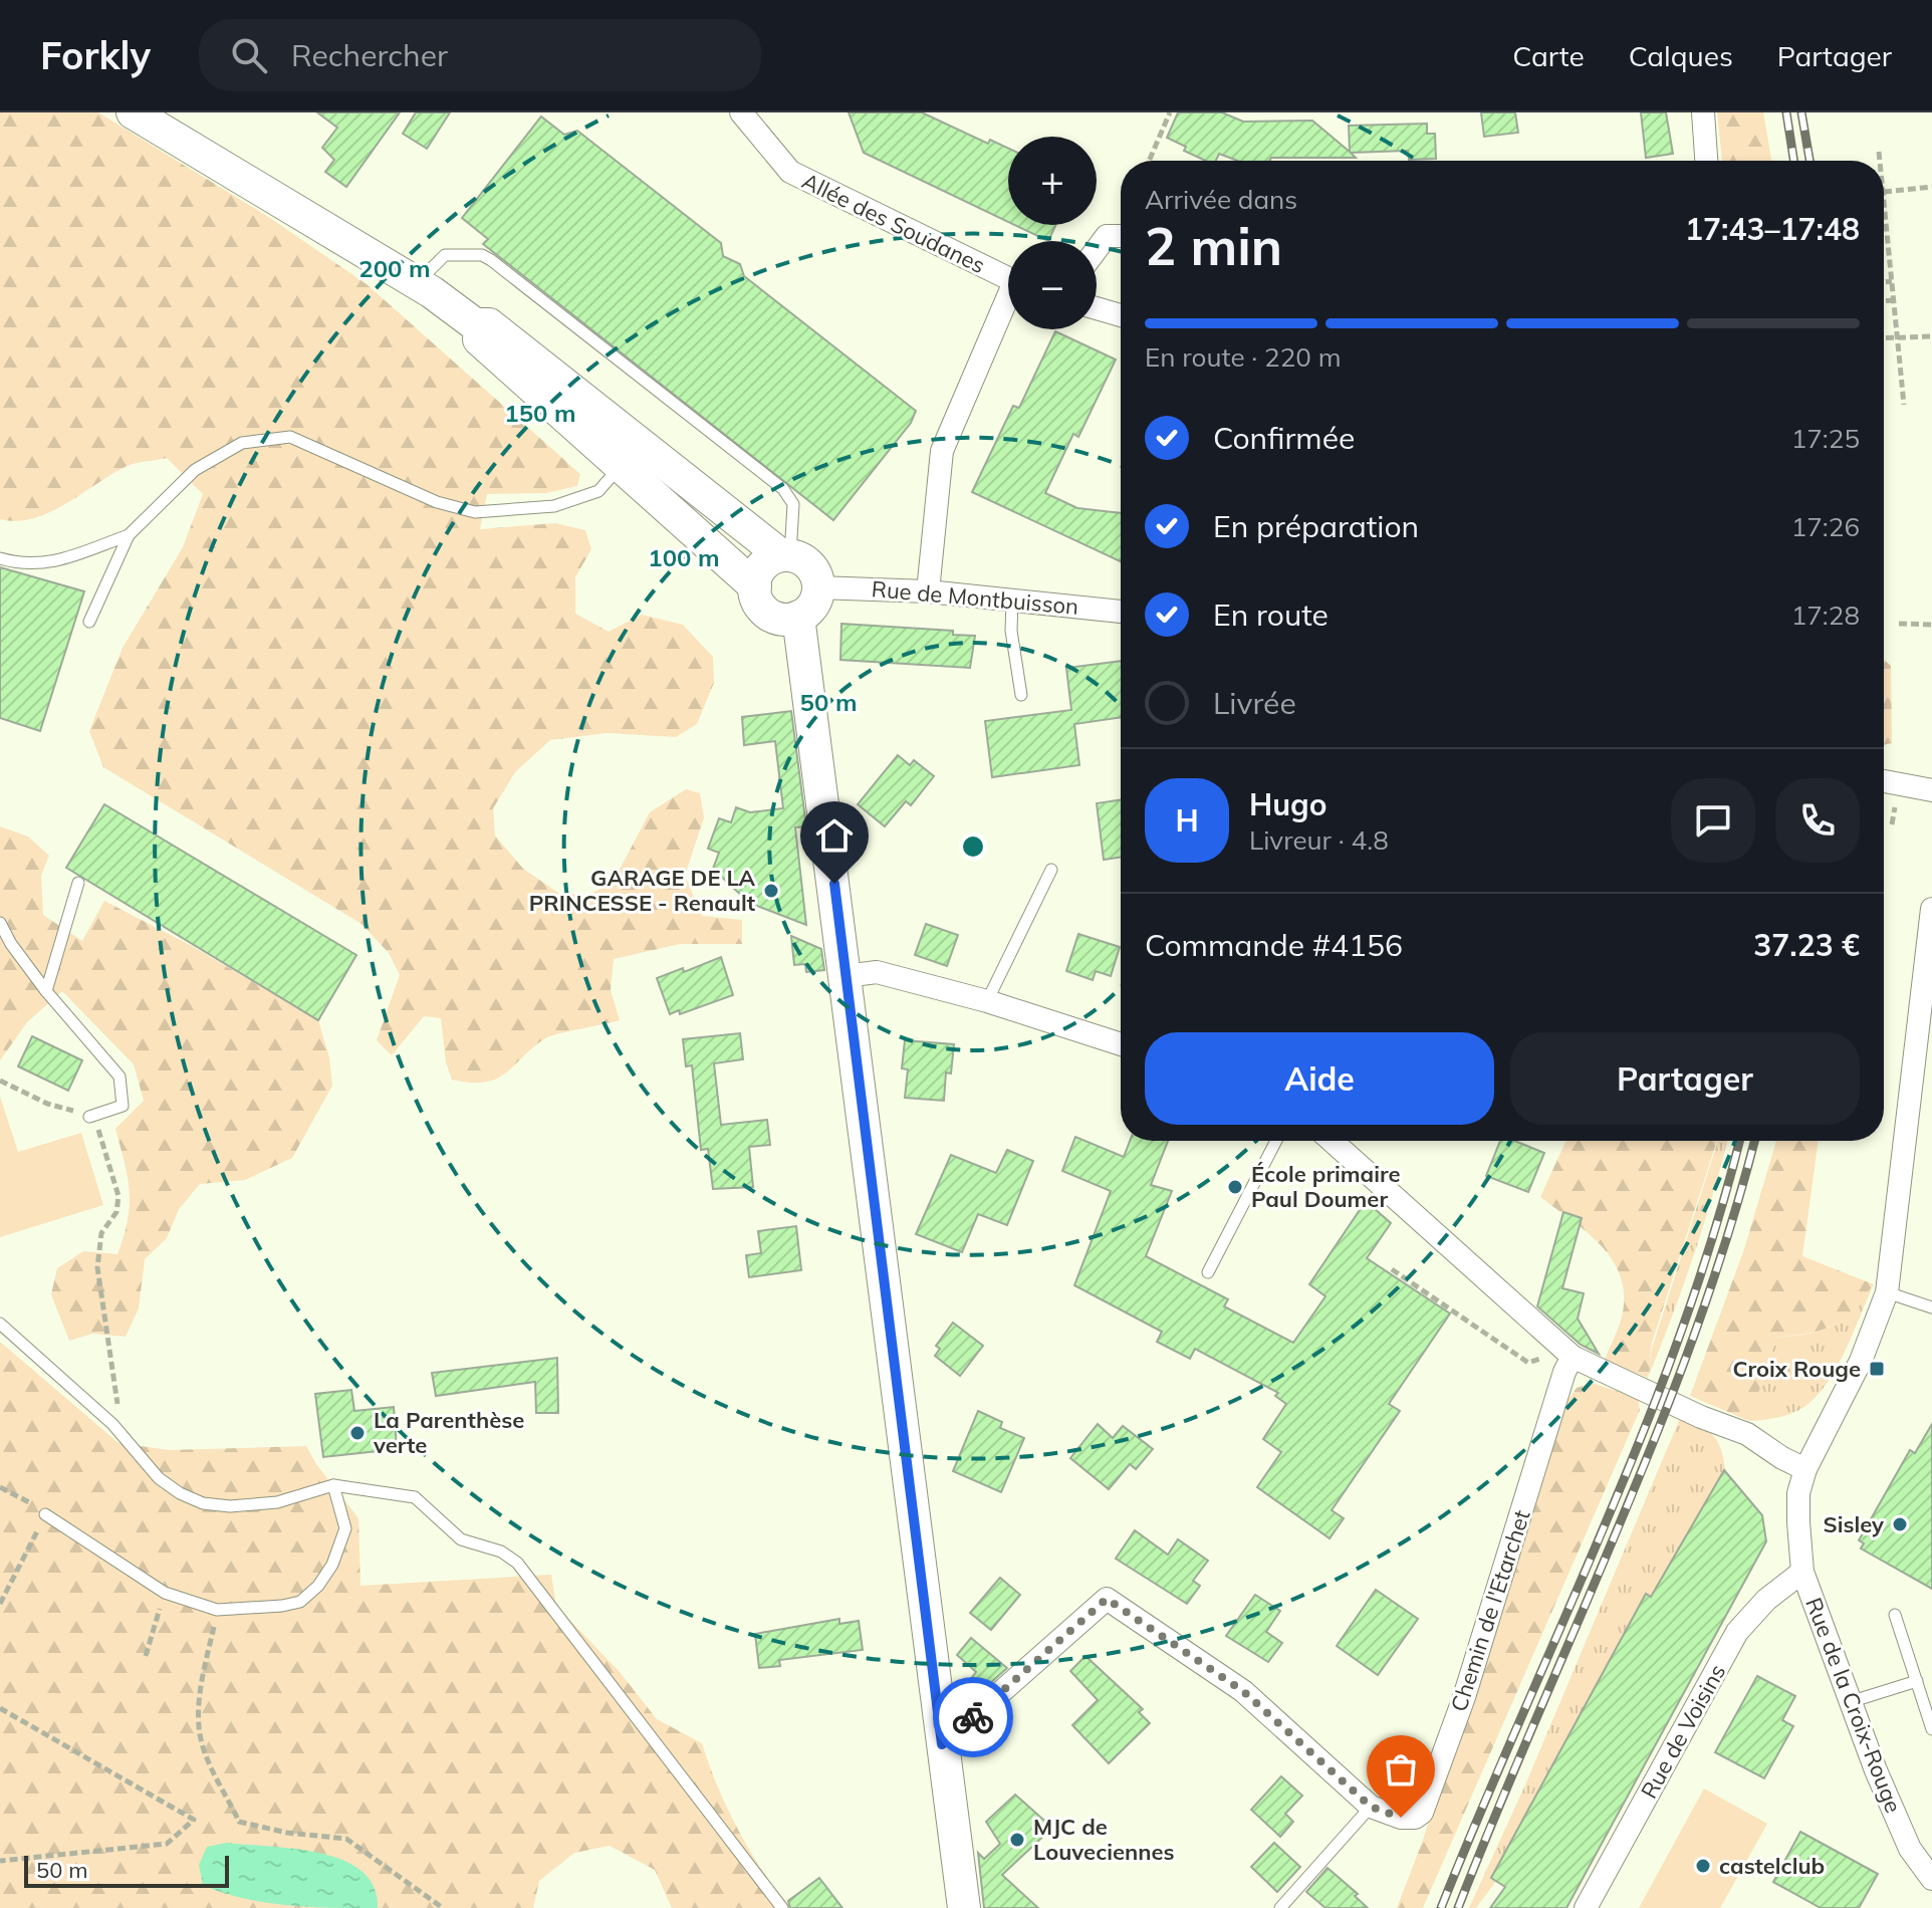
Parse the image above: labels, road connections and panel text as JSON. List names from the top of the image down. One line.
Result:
{"streets":{"street":["Allée des Soudanes","Rue de Montbuisson","Chemin de l'Etarchet","Rue de la Croix-Rouge","Rue de Voisins"]},"crossings":[["Rue de la Croix-Rouge","Rue de Voisins"]],"places":{"other":["GARAGE DE LA PRINCESSE - Renault","École primaire Paul Doumer","La Parenthèse verte","Sisley","MJC de Louveciennes","castelclub"],"transit":["Croix Rouge"]},"scale_bar":"50 m","page":{"header":"Forkly","search":"Rechercher","nav":["Carte","Calques","Partager"],"map_buttons":["+","−"],"heading":["2 min","Arrivée dans","17:43–17:48"],"panel":["Hugo","Livreur · 4.8","Commande #4156","37.23 €"],"bar":"En route · 220 m","list":[["Confirmée","17:25"],["En préparation","17:26"],["En route","17:28"],"Livrée"],"round":"H","buttons":["Aide","Partager"],"scale":"50 m"},"rings":["200 m","150 m","100 m","50 m"]}
